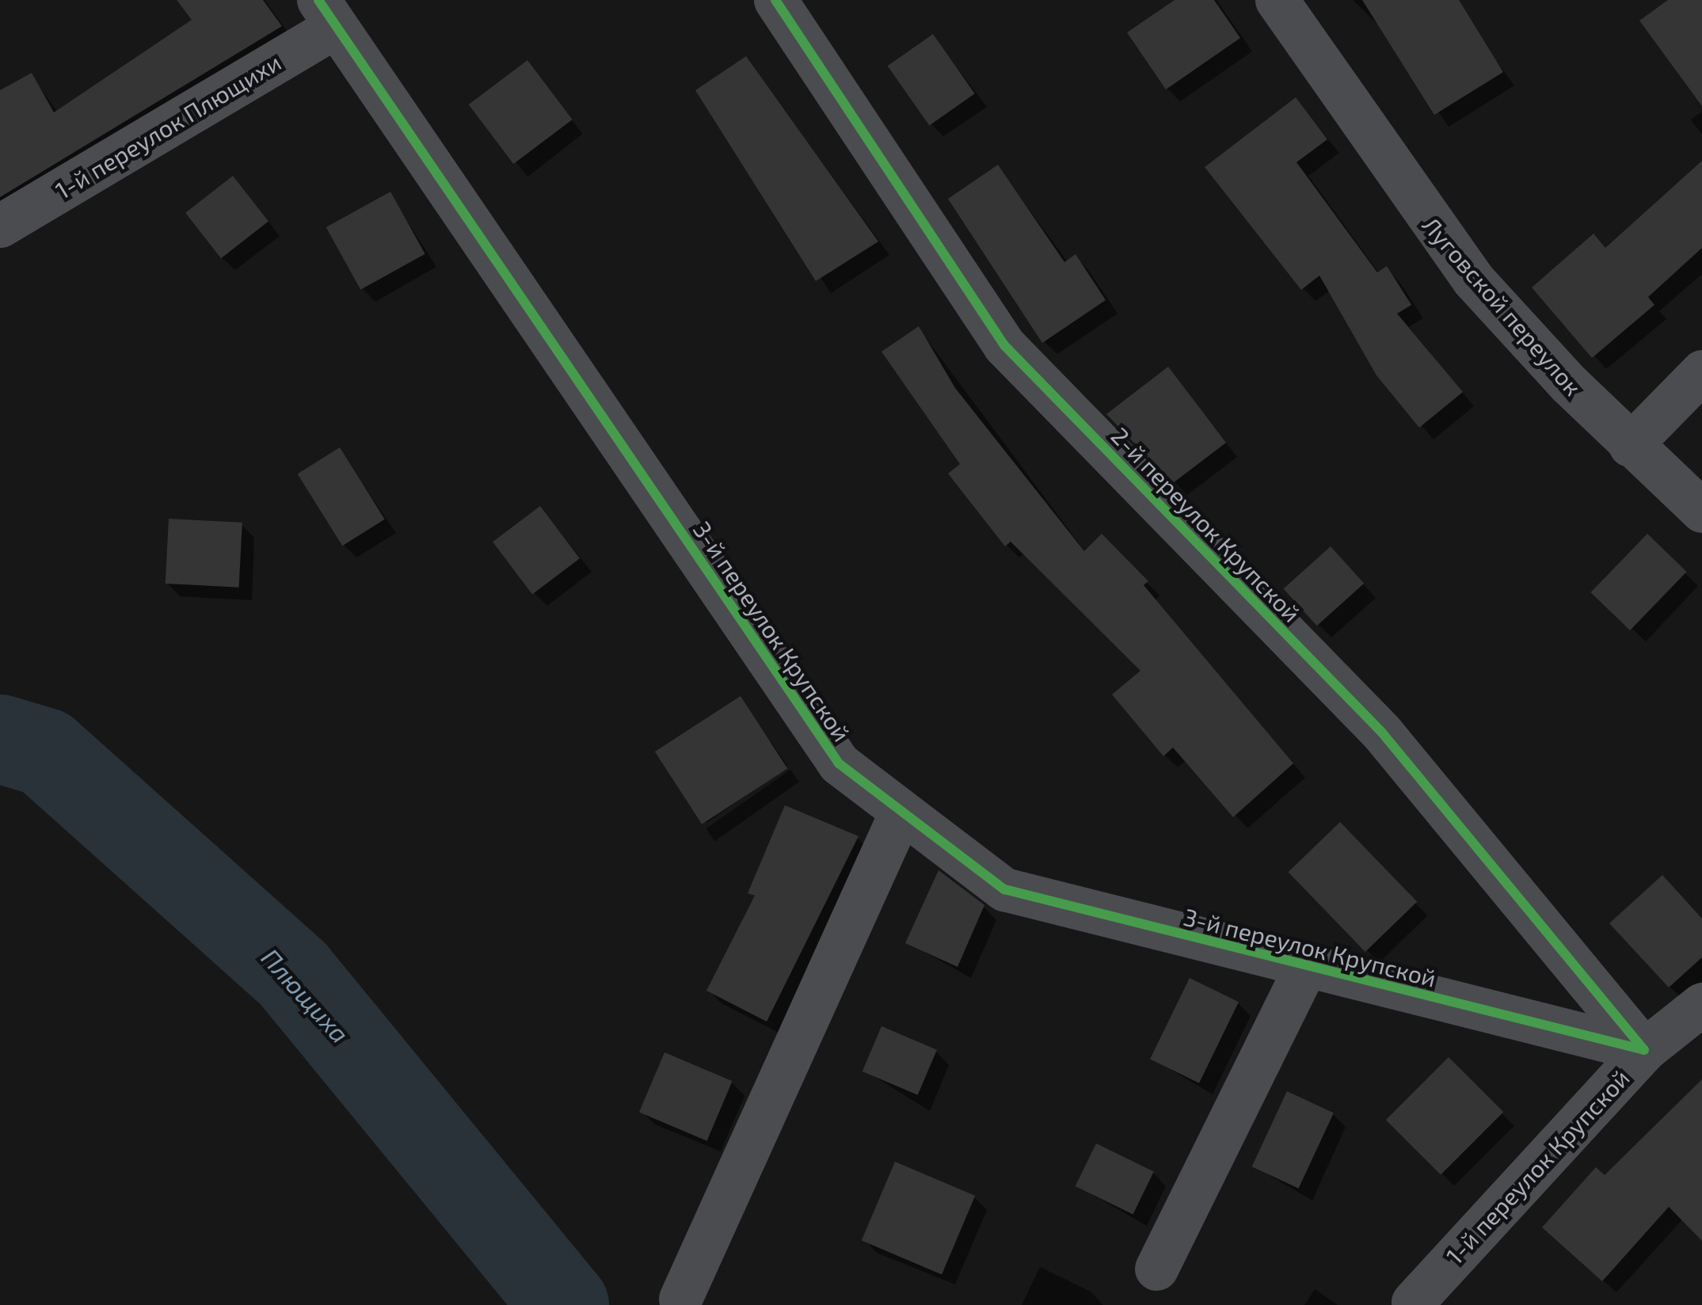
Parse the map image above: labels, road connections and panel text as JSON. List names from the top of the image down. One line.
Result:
{"streets":{"street":["1-й переулок Плющихи","Луговской переулок","2-й переулок Крупской","3-й переулок Крупской","1-й переулок Крупской"]},"crossings":[["1-й переулок Плющихи","3-й переулок Крупской"],["2-й переулок Крупской","3-й переулок Крупской"],["2-й переулок Крупской","1-й переулок Крупской"],["3-й переулок Крупской","1-й переулок Крупской"]],"water":["Плющиха"]}
